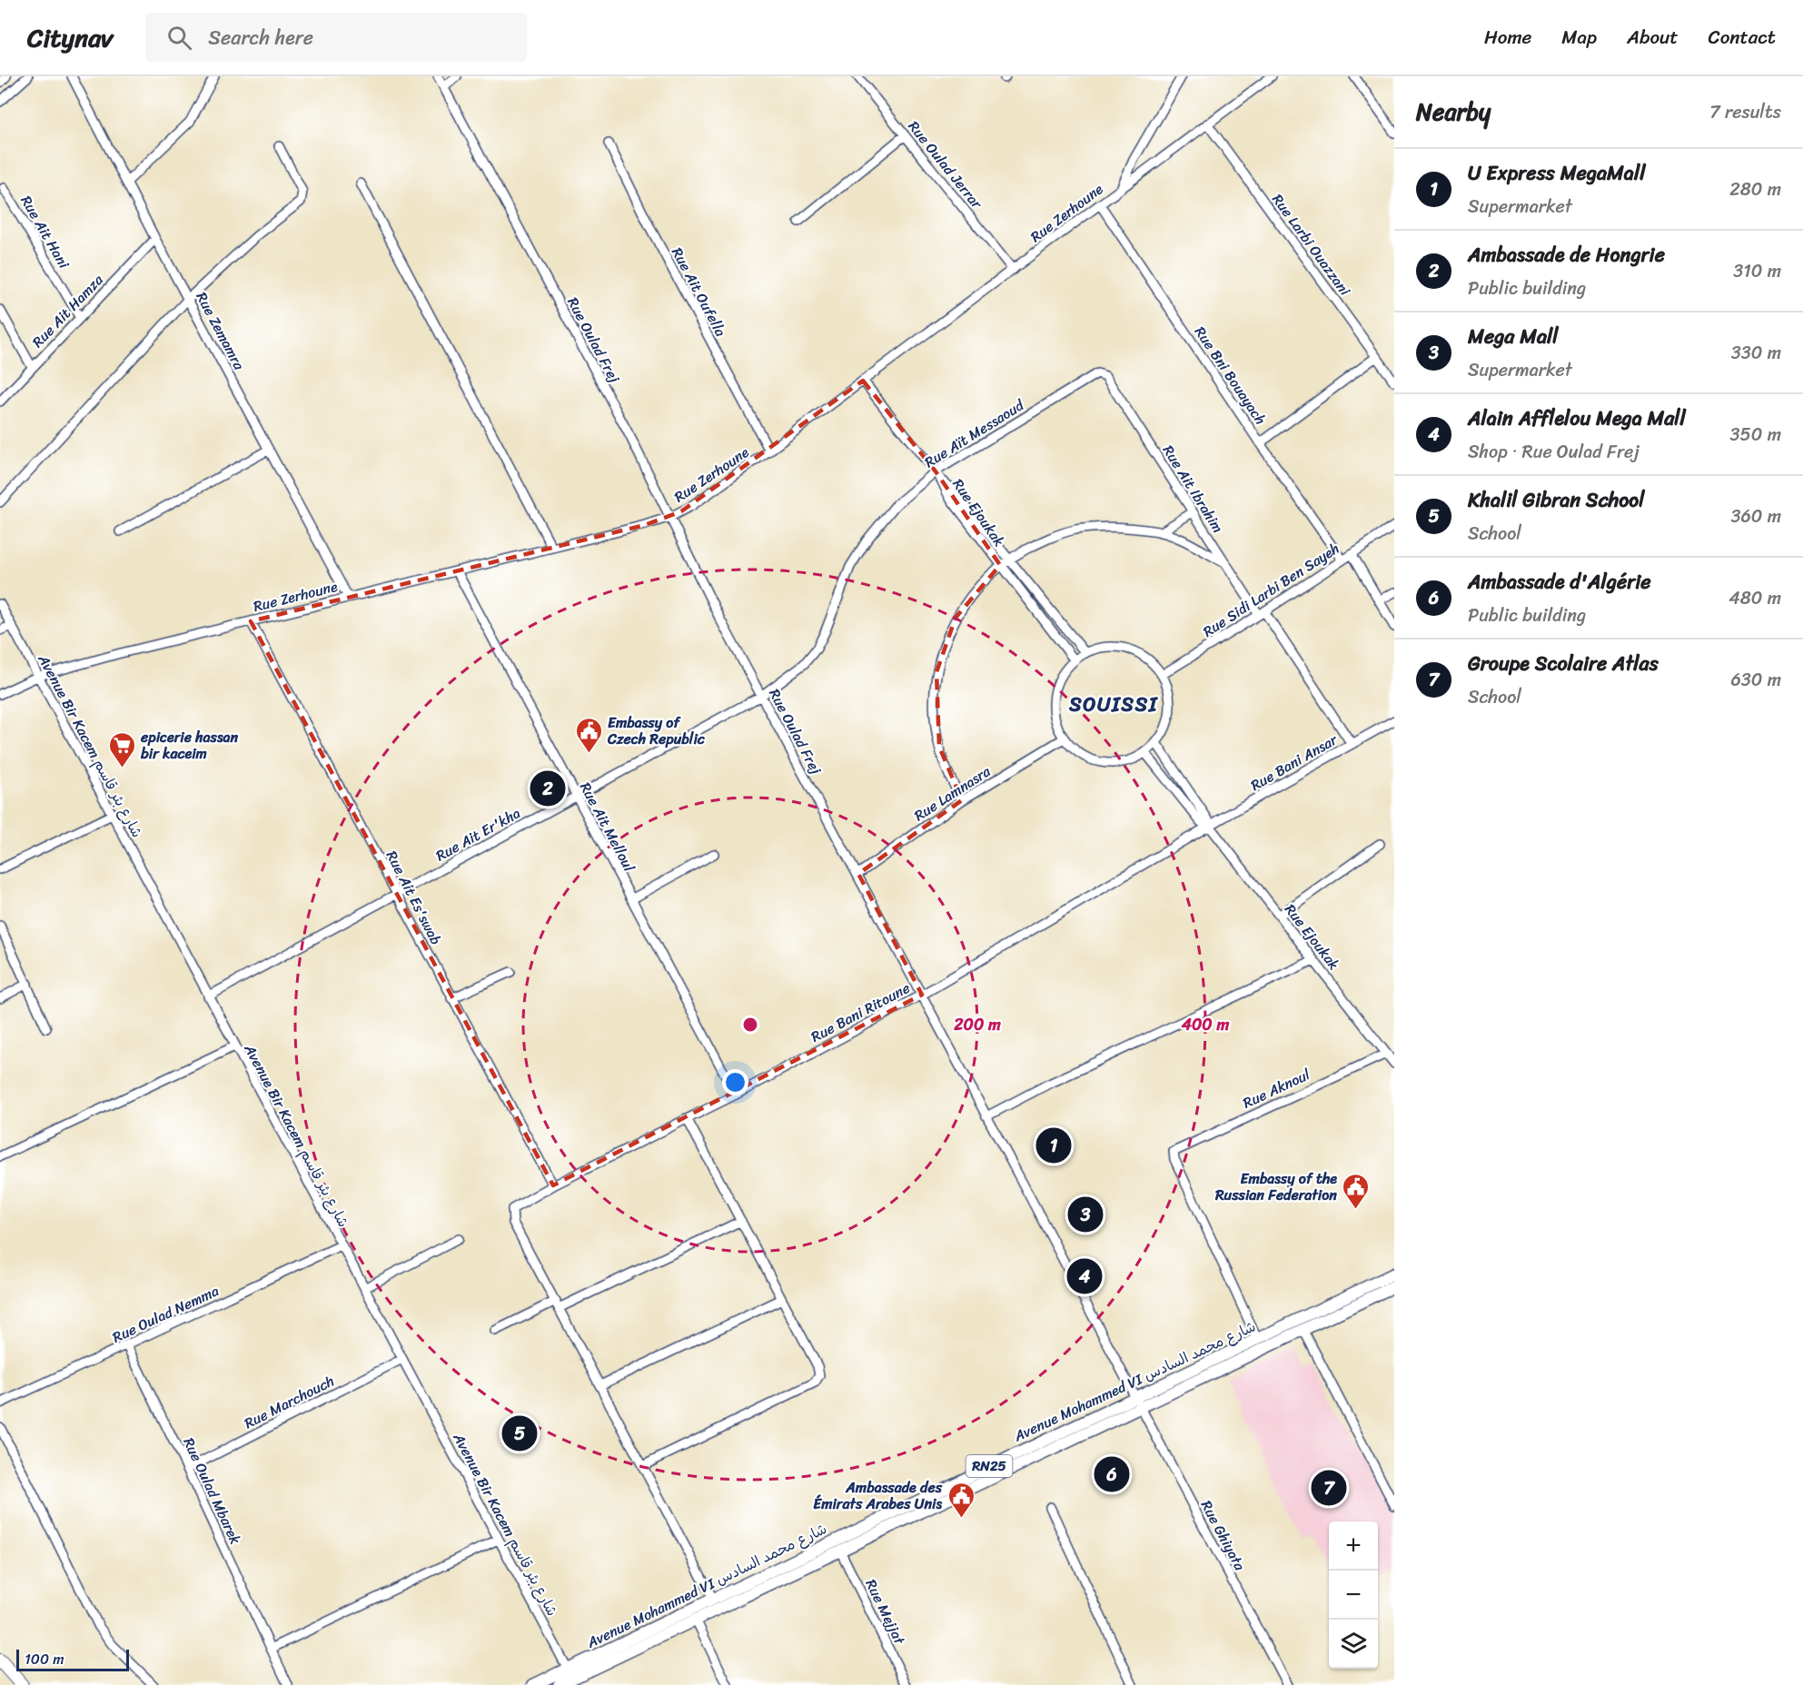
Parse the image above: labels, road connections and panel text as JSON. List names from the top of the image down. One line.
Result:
{"streets":{"main road":["Avenue Mohammed VI شارع محمد السادس","RN25"],"street":["Rue Oulad Jerrar","Rue Zerhoune","Rue Ait Hani","Rue Larbi Ouazzani","Rue Ait Oufella","Rue Ait Hamza","Rue Zemamra","Rue Oulad Frej","Rue Bni Bouayach","Rue Aït Messaoud","Rue Ait Ibrahim","Rue Ejoukak","Rue Sidi Larbi Ben Sayeh","Avenue Bir Kacem شارع بئر قاسم","Rue Bani Ansar","Rue Lamnasra","Rue Ait Melloul","Rue Ait Er'kha","Rue Ait Es'swab","Rue Bani Ritoune","Rue Aknoul","Rue Oulad Nemma","Rue Marchouch","Rue Oulad Mbarek","Rue Ghiyata","Rue Mejjat"]},"crossings":[["Rue Oulad Jerrar","Rue Zerhoune"],["Rue Zerhoune","Rue Larbi Ouazzani"],["Rue Zerhoune","Rue Ait Oufella"],["Rue Zerhoune","Rue Zemamra"],["Rue Zerhoune","Rue Oulad Frej"],["Rue Zerhoune","Rue Bni Bouayach"],["Rue Zerhoune","Rue Ejoukak"],["Rue Zerhoune","Avenue Bir Kacem شارع بئر قاسم"],["Rue Zerhoune","Rue Ait Melloul"],["Rue Zerhoune","Rue Ait Es'swab"],["Rue Ait Hani","Rue Ait Hamza"],["Rue Ait Hamza","Rue Zemamra"],["Rue Oulad Frej","Rue Aït Messaoud"],["Rue Oulad Frej","Rue Lamnasra"],["Rue Oulad Frej","Rue Ait Er'kha"],["Rue Oulad Frej","Rue Bani Ritoune"],["Rue Oulad Frej","Avenue Mohammed VI شارع محمد السادس"],["Rue Oulad Frej","RN25"],["Rue Oulad Frej","Rue Ghiyata"],["Rue Bni Bouayach","Rue Sidi Larbi Ben Sayeh"],["Rue Aït Messaoud","Rue Ait Ibrahim"],["Rue Aït Messaoud","Rue Ejoukak"],["Rue Aït Messaoud","Rue Ait Er'kha"],["Rue Ait Ibrahim","Rue Sidi Larbi Ben Sayeh"],["Rue Ait Ibrahim","Rue Bani Ansar"],["Rue Ejoukak","Rue Sidi Larbi Ben Sayeh"],["Rue Ejoukak","Rue Bani Ansar"],["Rue Ejoukak","Rue Lamnasra"],["Rue Ejoukak","Rue Bani Ritoune"],["Rue Ejoukak","Rue Aknoul"],["Rue Sidi Larbi Ben Sayeh","Rue Lamnasra"],["Avenue Bir Kacem شارع بئر قاسم","Rue Ait Er'kha"],["Avenue Bir Kacem شارع بئر قاسم","Rue Oulad Nemma"],["Avenue Bir Kacem شارع بئر قاسم","Avenue Mohammed VI شارع محمد السادس"],["Avenue Bir Kacem شارع بئر قاسم","Rue Marchouch"],["Avenue Bir Kacem شارع بئر قاسم","RN25"],["Rue Bani Ansar","Rue Bani Ritoune"],["Rue Ait Melloul","Rue Ait Er'kha"],["Rue Ait Melloul","Rue Bani Ritoune"],["Rue Ait Er'kha","Rue Ait Es'swab"],["Rue Ait Es'swab","Rue Bani Ritoune"],["Rue Aknoul","Avenue Mohammed VI شارع محمد السادس"],["Rue Oulad Nemma","Rue Oulad Mbarek"],["Avenue Mohammed VI شارع محمد السادس","RN25"],["Avenue Mohammed VI شارع محمد السادس","Rue Ghiyata"],["Rue Marchouch","Rue Oulad Mbarek"],["RN25","Rue Ghiyata"],["RN25","Rue Mejjat"]],"districts":["SOUISSI"],"places":{"public building":["Embassy of Czech Republic","Embassy of the Russian Federation","Ambassade des Émirats Arabes Unis"],"supermarket":["epicerie hassan bir kaceim"]},"scale_bar":"100 m","page":{"header":"Citynav","search":"Search here","nav":["Home","Map","About","Contact"],"heading":["Nearby","7 results"],"list":[{"mark":"1","name":"U Express MegaMall","note":"Supermarket","value":"280 m"},{"mark":"2","name":"Ambassade de Hongrie","note":"Public building","value":"310 m"},{"mark":"3","name":"Mega Mall","note":"Supermarket","value":"330 m"},{"mark":"4","name":"Alain Afflelou Mega Mall","note":"Shop · Rue Oulad Frej","value":"350 m"},{"mark":"5","name":"Khalil Gibran School","note":"School","value":"360 m"},{"mark":"6","name":"Ambassade d'Algérie","note":"Public building","value":"480 m"},{"mark":"7","name":"Groupe Scolaire Atlas","note":"School","value":"630 m"}],"pins":["2","1","3","4","5","6","7"],"map_buttons":["+","−"],"scale":"100 m"},"rings":["200 m","400 m"]}
